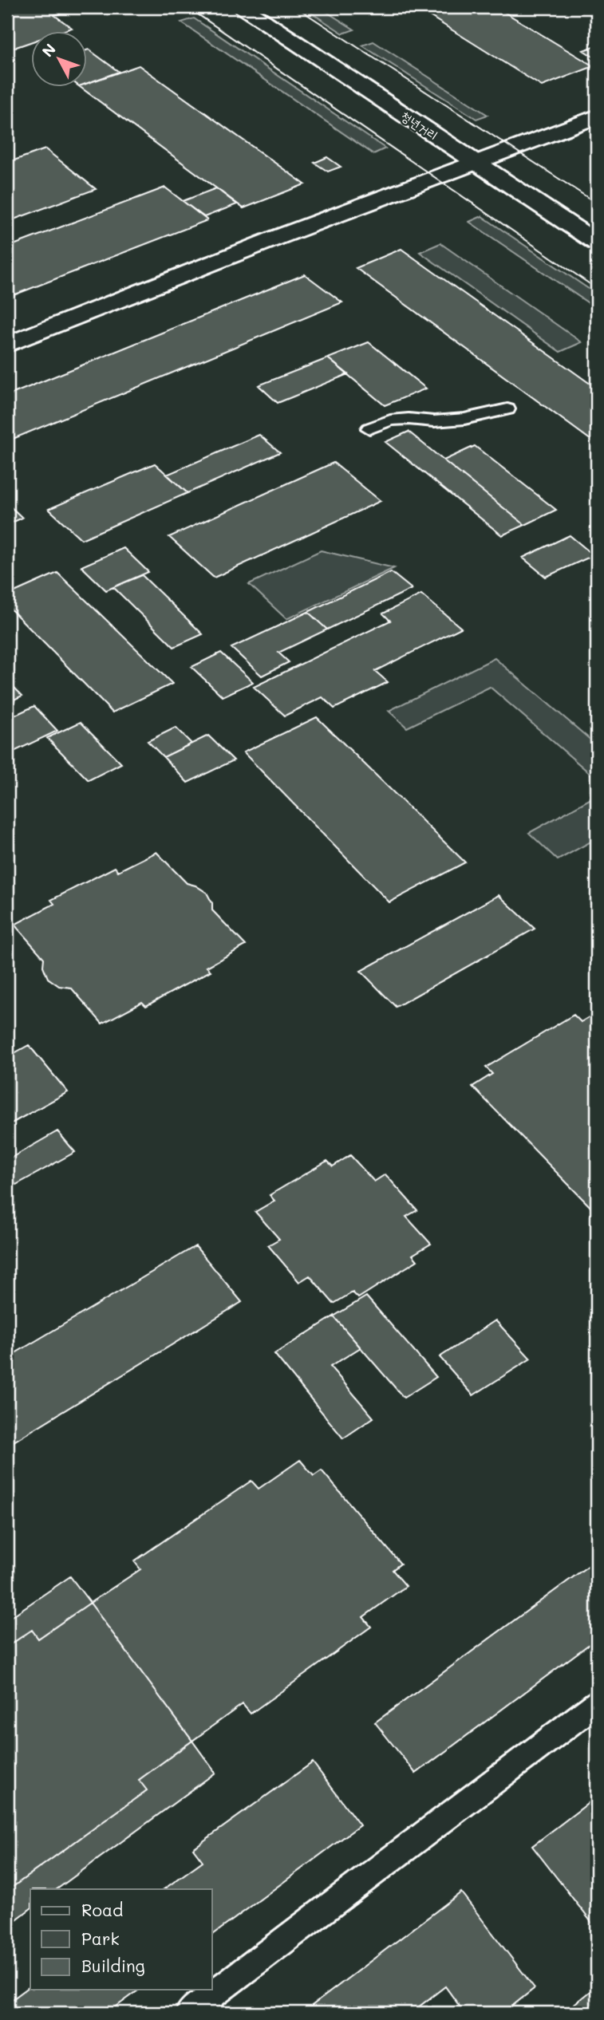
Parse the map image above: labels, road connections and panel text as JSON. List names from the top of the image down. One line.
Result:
{"streets":{"main road":["청년거리"]},"legend":["Road","Park","Building"],"north":"top left"}
